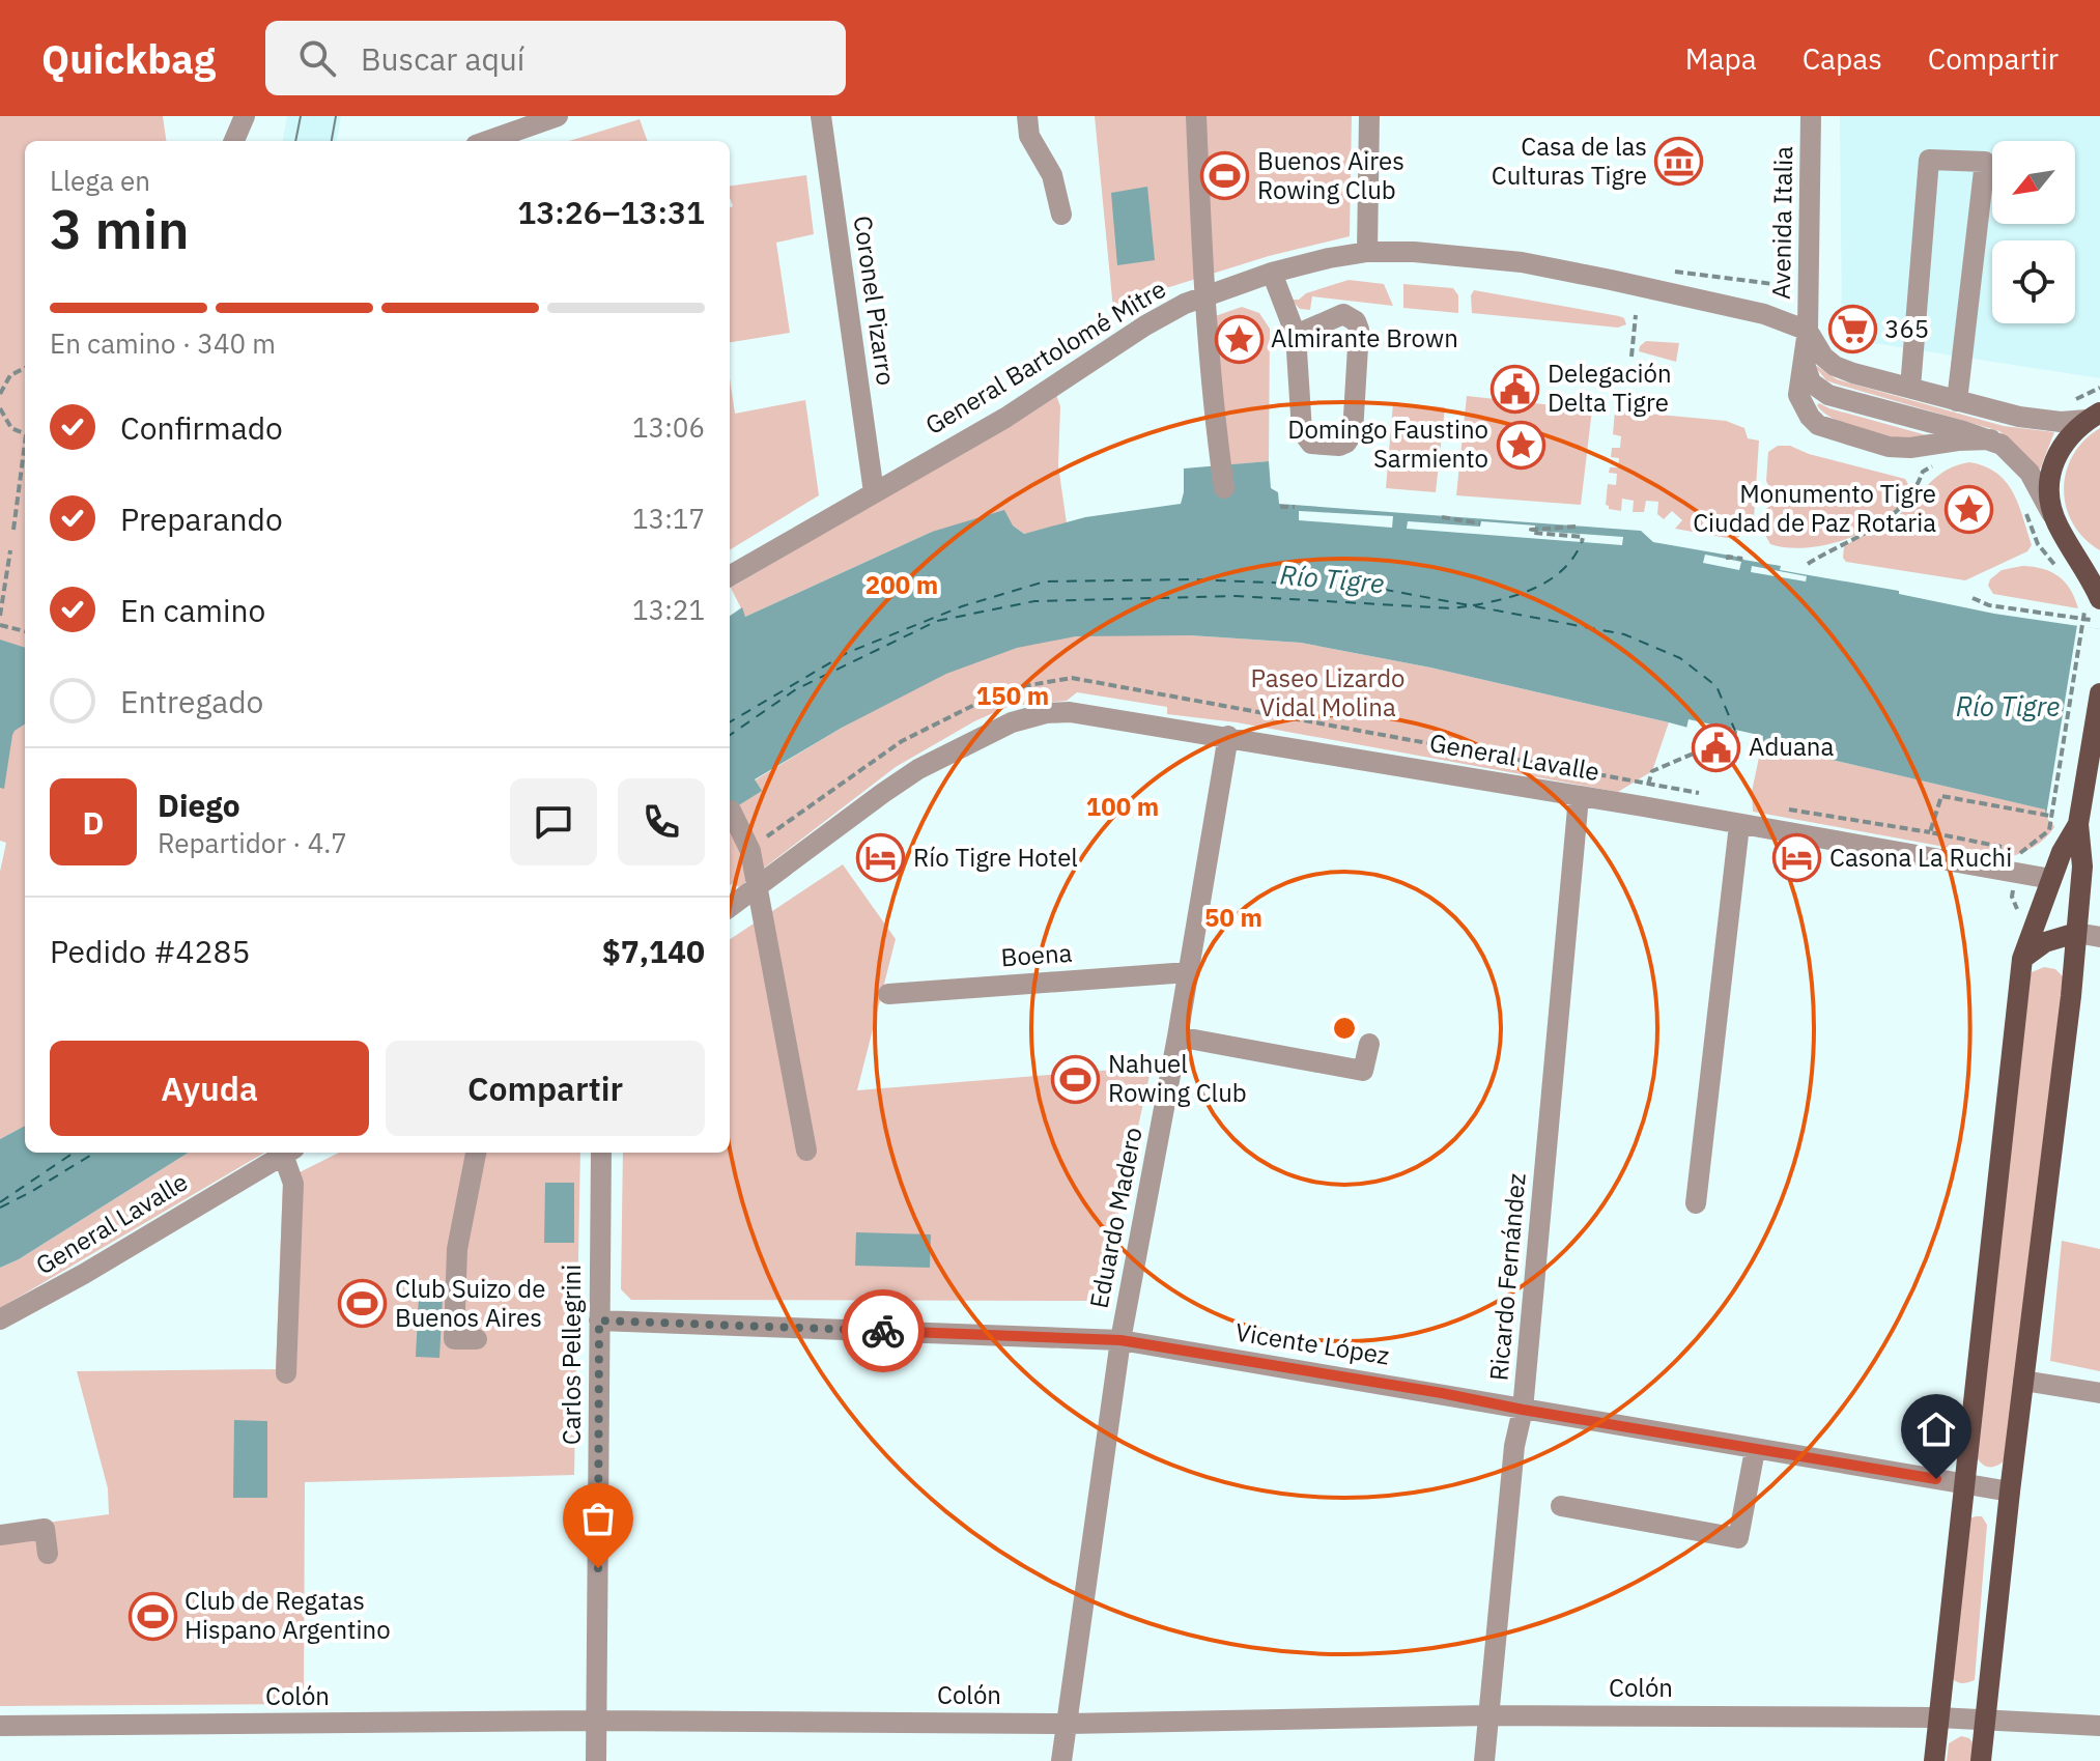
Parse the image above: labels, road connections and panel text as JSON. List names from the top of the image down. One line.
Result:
{"streets":{"street":["Avenida Italia","Coronel Pizarro","General Bartolomé Mitre","General Lavalle","Boena","Eduardo Madero","Ricardo Fernández","Vicente López","Carlos Pellegrini","Colón"]},"crossings":[["Avenida Italia","General Bartolomé Mitre"],["Coronel Pizarro","General Bartolomé Mitre"],["General Lavalle","Eduardo Madero"],["General Lavalle","Ricardo Fernández"],["Boena","Eduardo Madero"],["Eduardo Madero","Vicente López"],["Eduardo Madero","Colón"],["Ricardo Fernández","Vicente López"],["Ricardo Fernández","Colón"],["Vicente López","Carlos Pellegrini"],["Carlos Pellegrini","Colón"]],"water":["Río Tigre"],"parks":["Paseo Lizardo Vidal Molina"],"places":{"museum":["Casa de las Culturas Tigre"],"sports":["Buenos Aires Rowing Club","Nahuel Rowing Club","Club Suizo de Buenos Aires","Club de Regatas Hispano Argentino"],"supermarket":["365"],"place":["Almirante Brown","Domingo Faustino Sarmiento","Monumento Tigre Ciudad de Paz Rotaria"],"public building":["Delegación Delta Tigre","Aduana"],"hotel":["Río Tigre Hotel","Casona La Ruchi"]},"north":"bottom left","page":{"header":"Quickbag","search":"Buscar aquí","nav":["Mapa","Capas","Compartir"],"heading":["3 min","Llega en","13:26–13:31"],"panel":["Diego","Repartidor · 4.7","Pedido #4285","$7,140"],"bar":"En camino · 340 m","list":[["Confirmado","13:06"],["Preparando","13:17"],["En camino","13:21"],"Entregado"],"round":"D","buttons":["Ayuda","Compartir"]},"rings":["200 m","150 m","100 m","50 m"]}
